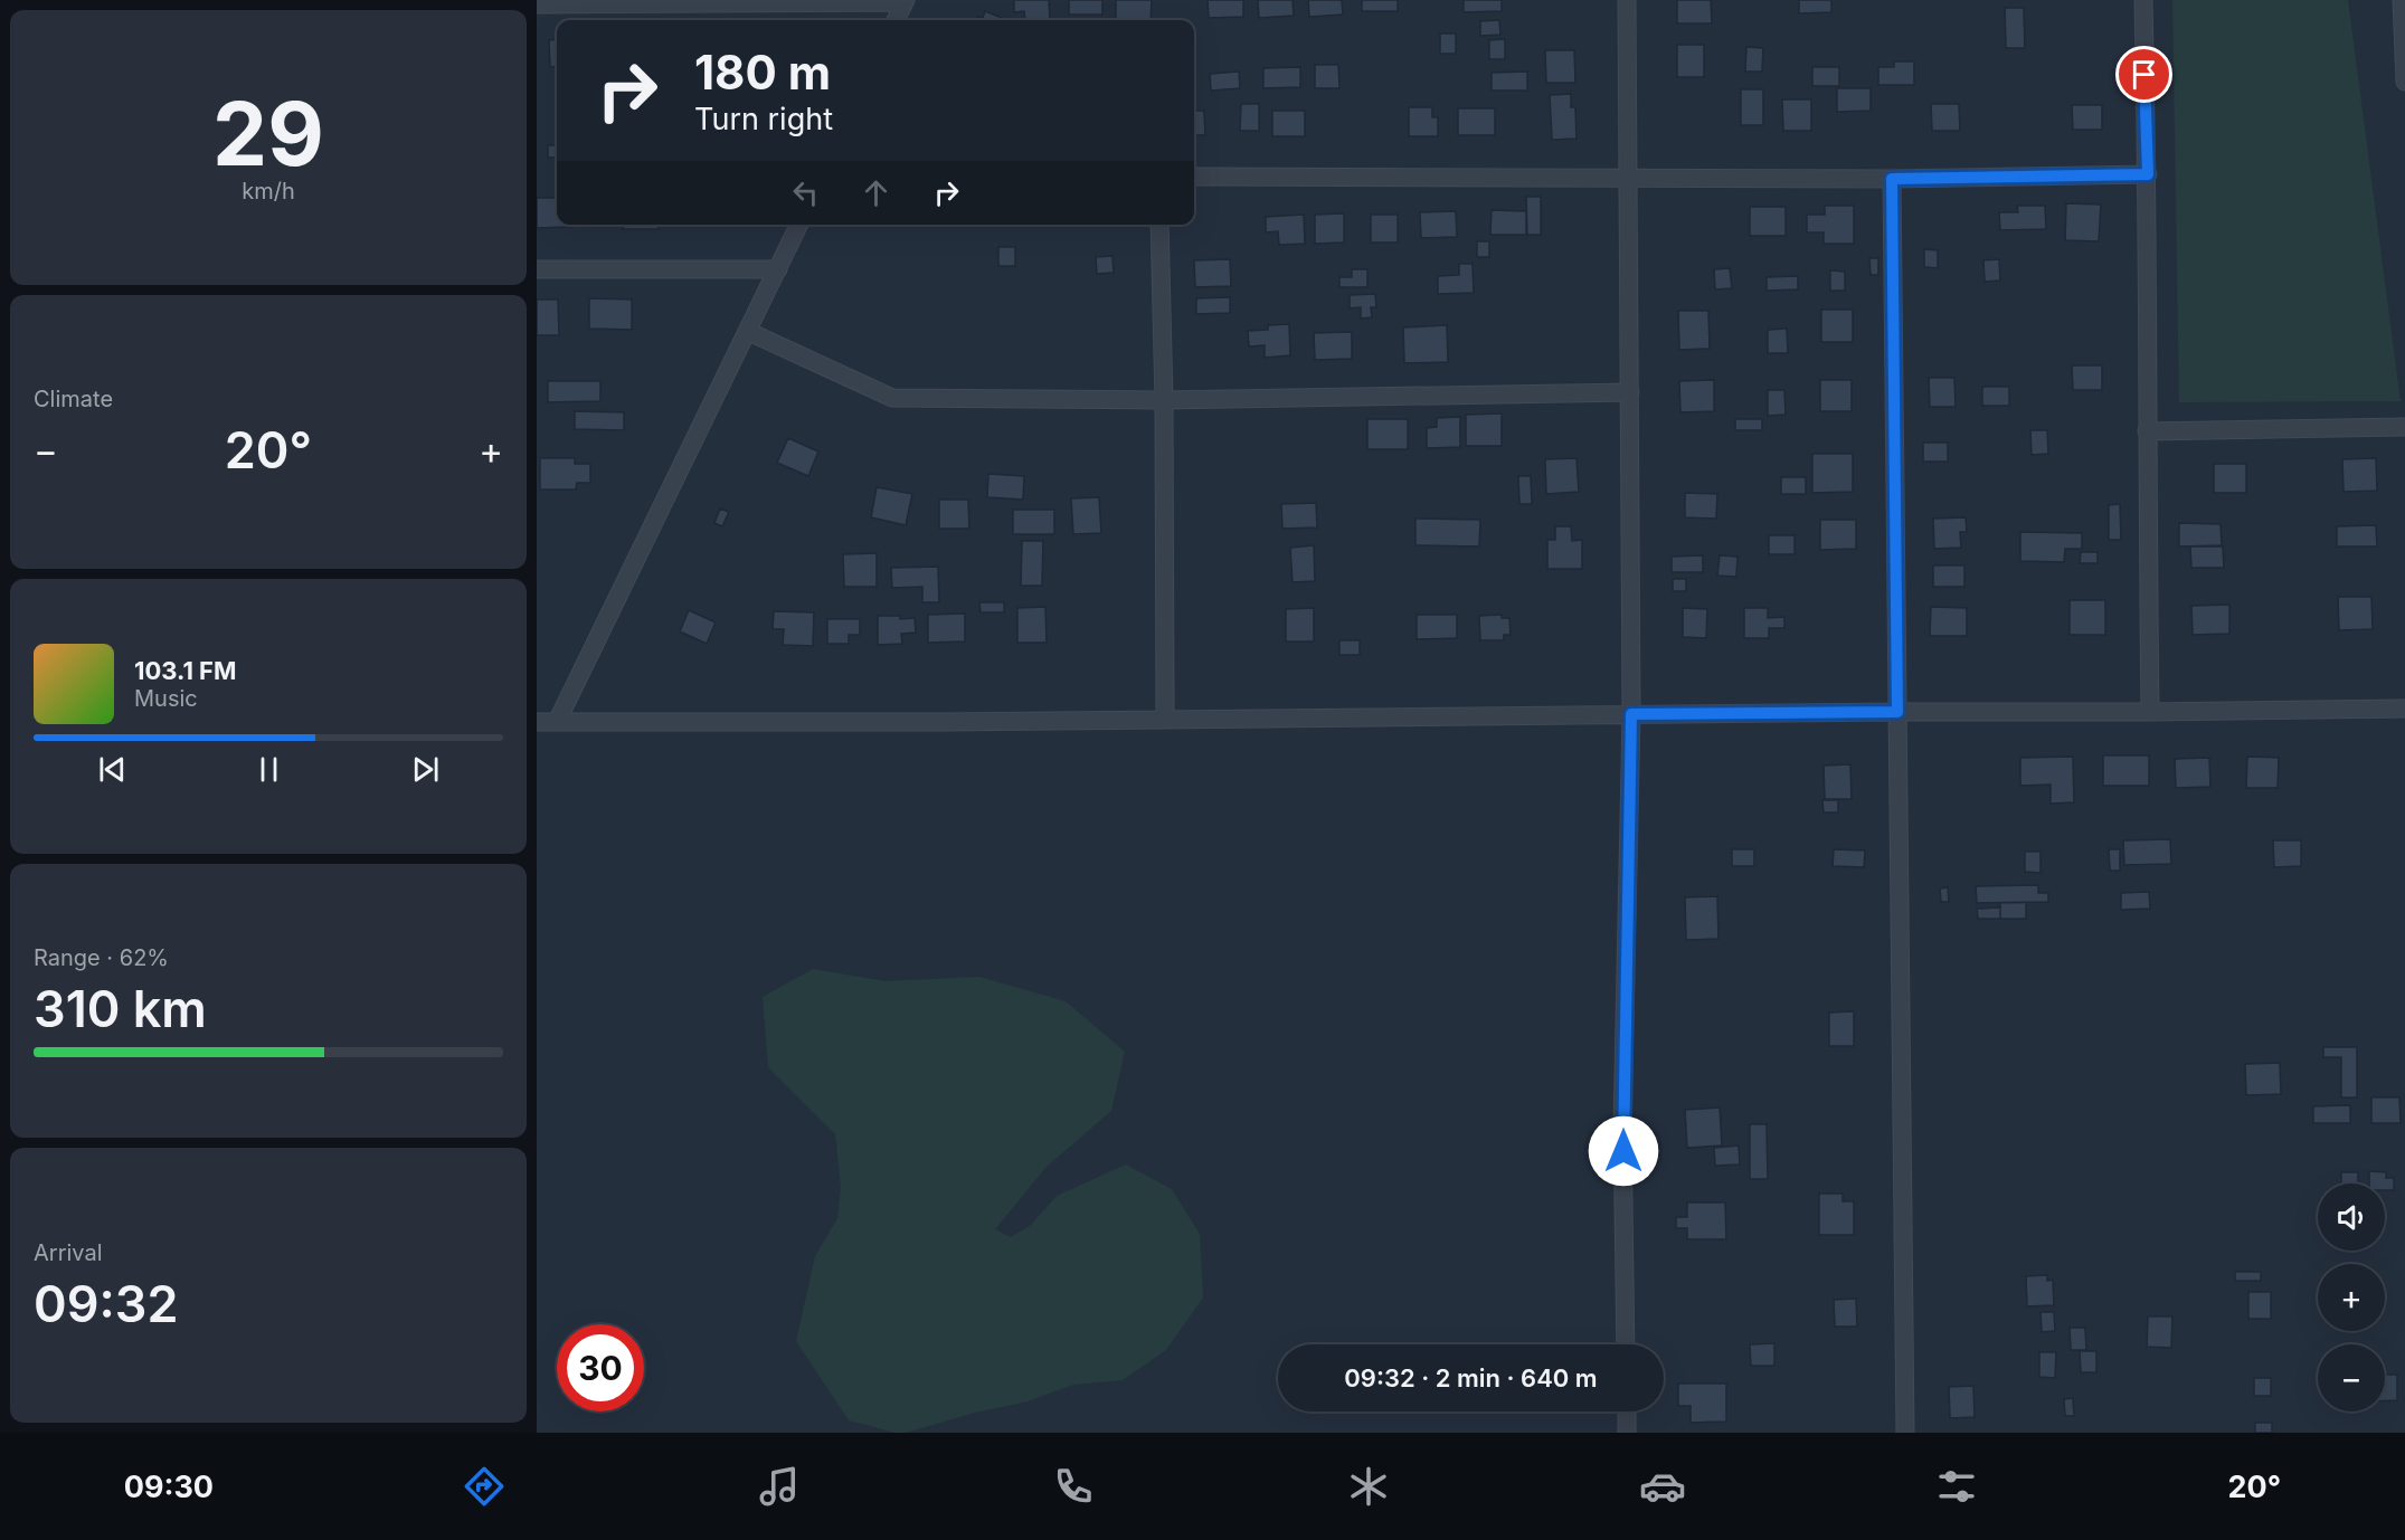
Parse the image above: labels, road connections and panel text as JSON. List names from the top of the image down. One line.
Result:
{"page":{"tile":[["29","km/h"],"Climate",["Range · 62%","310 km"],["Arrival","09:32"]],"turn":["180 m","Turn right"],"heat":["−","20°","+"],"song":["103.1 FM","Music"],"map_buttons":["+","−"],"limit":"30","trip":"09:32 · 2 min · 640 m","tabs":["09:30","20°"]}}
